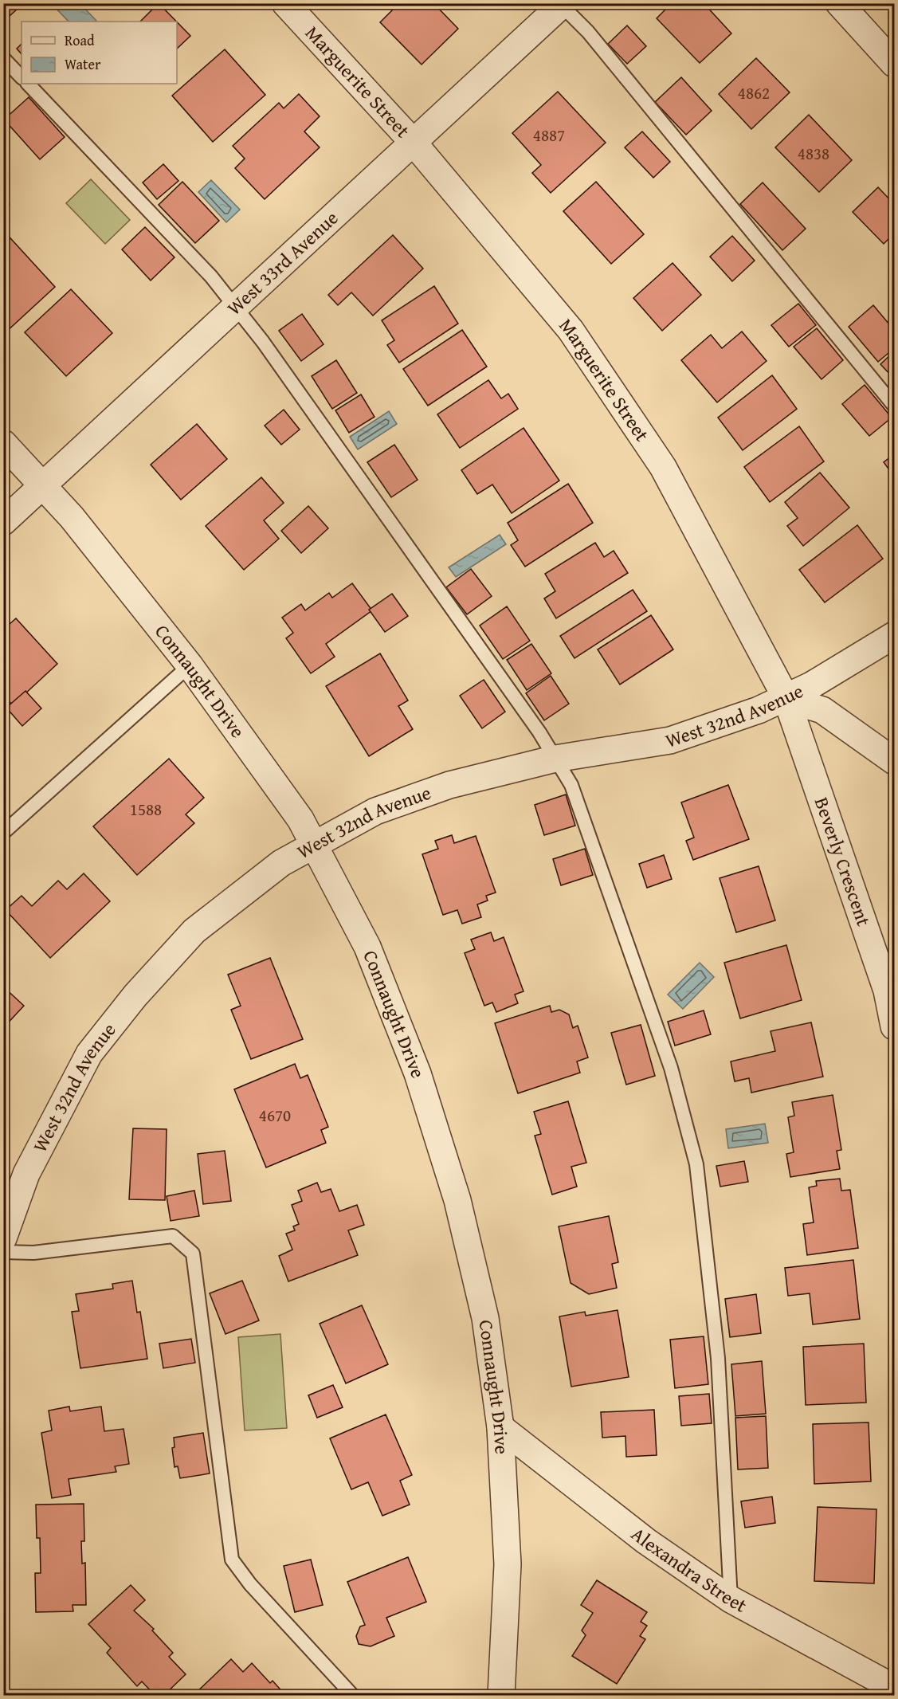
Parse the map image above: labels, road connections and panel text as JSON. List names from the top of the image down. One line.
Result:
{"streets":{"street":["Marguerite Street","West 33rd Avenue","Connaught Drive","West 32nd Avenue","Beverly Crescent","Alexandra Street"]},"crossings":[["Marguerite Street","West 33rd Avenue"],["Marguerite Street","West 32nd Avenue"],["Marguerite Street","Beverly Crescent"],["West 33rd Avenue","Connaught Drive"],["Connaught Drive","West 32nd Avenue"],["Connaught Drive","Alexandra Street"],["West 32nd Avenue","Beverly Crescent"]],"house_numbers":["4862","4887","4838","1588","4670"],"legend":["Road","Water"]}
